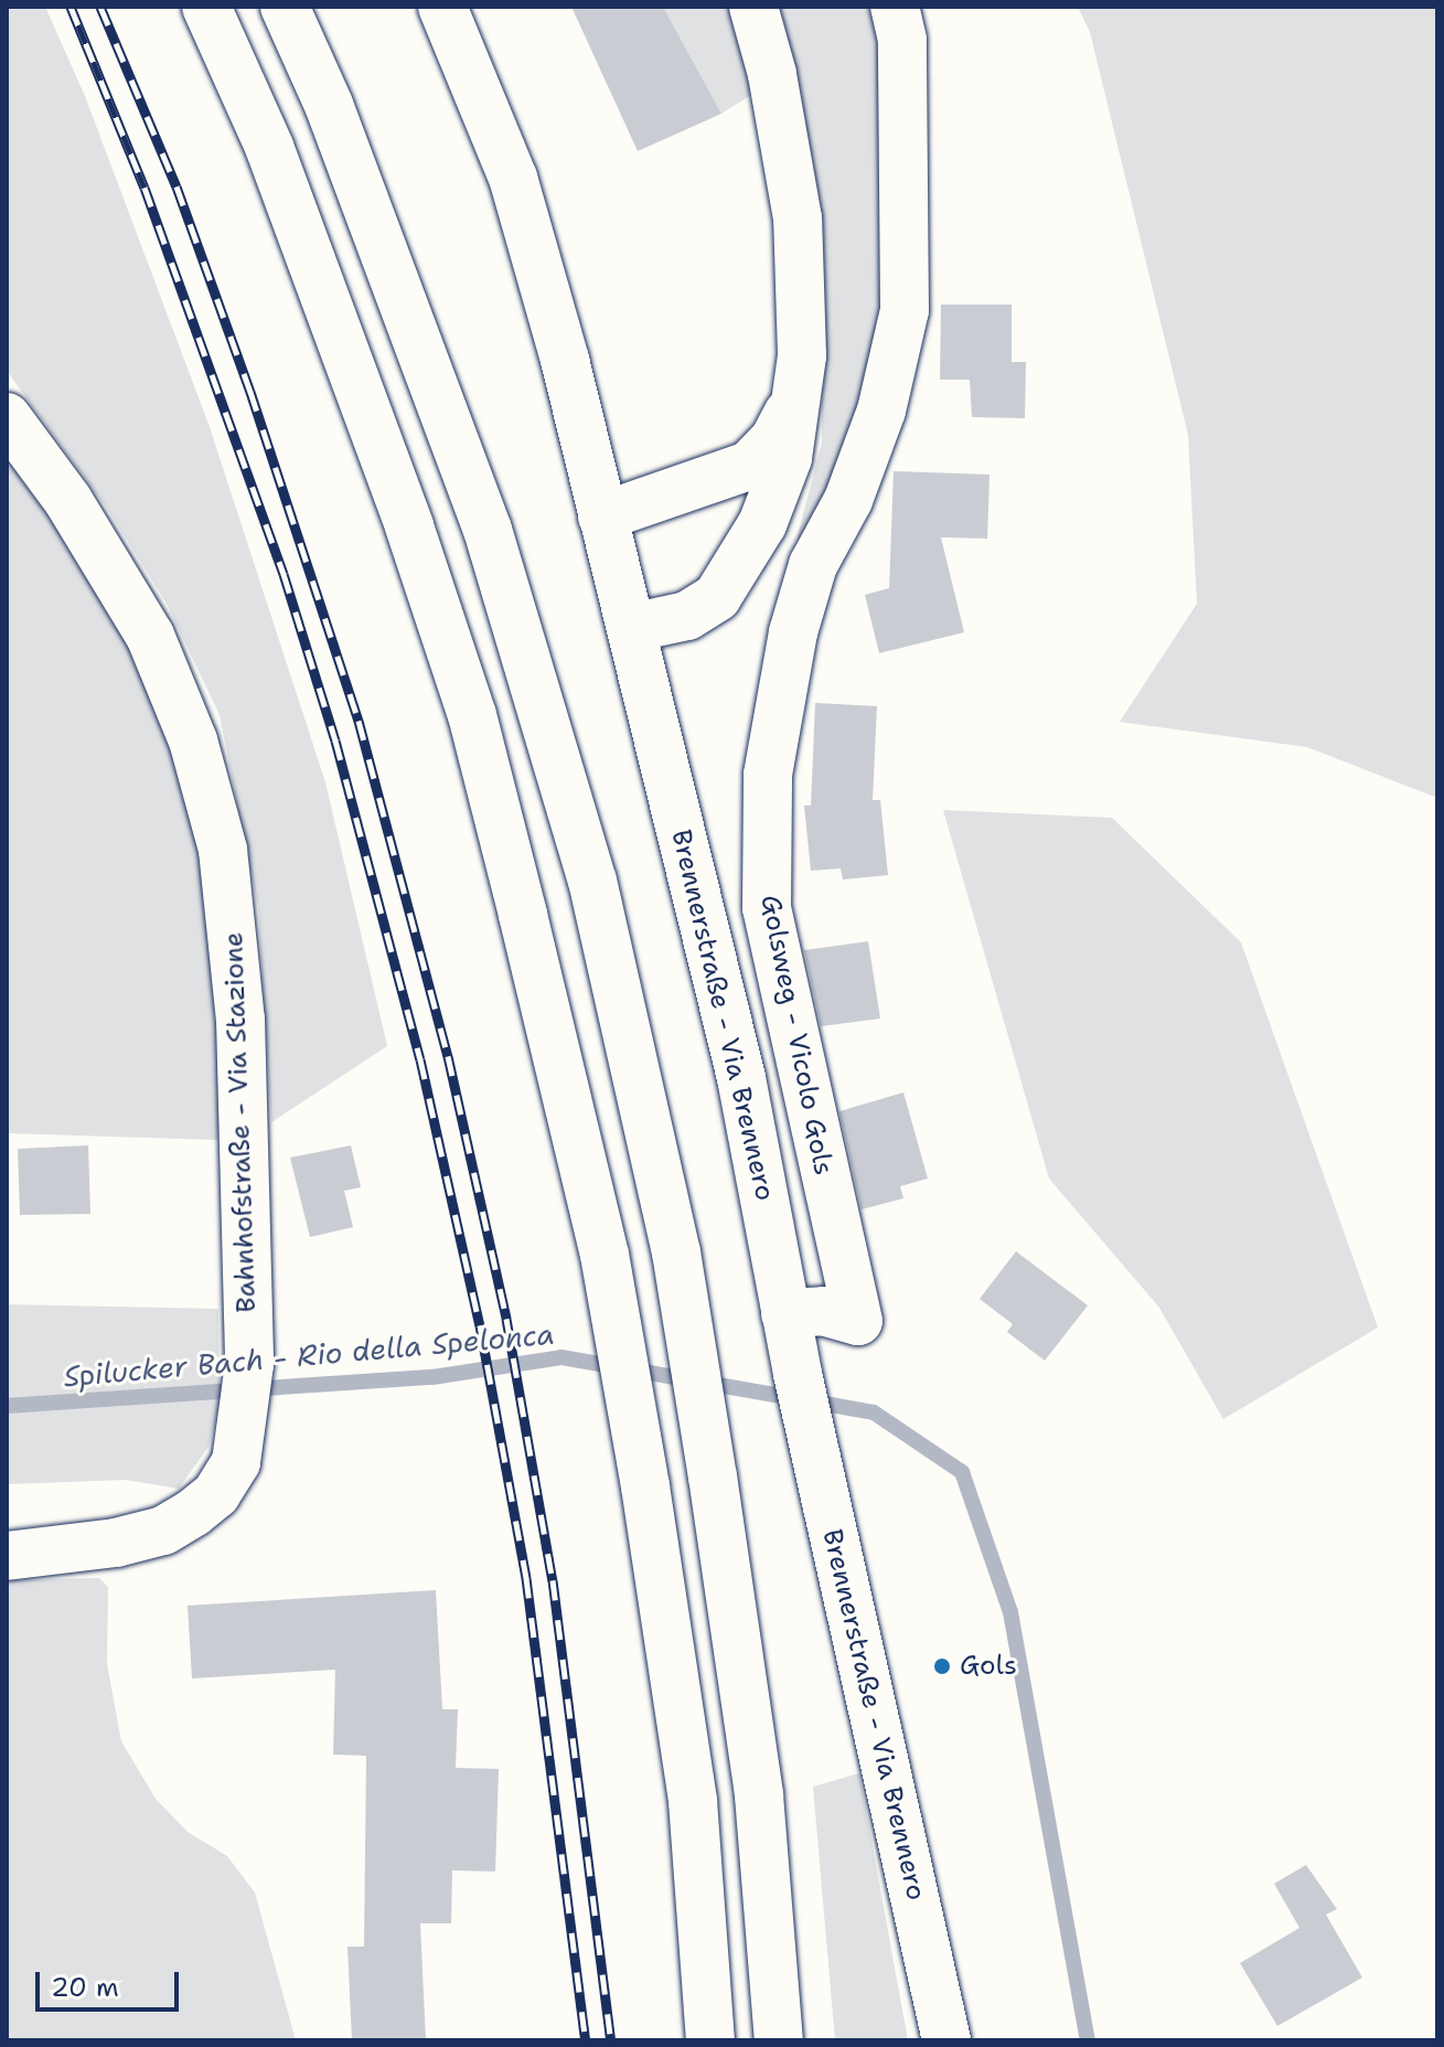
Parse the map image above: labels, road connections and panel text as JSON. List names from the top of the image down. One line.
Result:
{"streets":{"main road":["Brennerstraße - Via Brennero","Golsweg - Vicolo Gols","Bahnhofstraße - Via Stazione"]},"crossings":[["Brennerstraße - Via Brennero","Golsweg - Vicolo Gols"]],"water":["Spilucker Bach - Rio della Spelonca"],"places":["Gols"],"scale_bar":"20 m"}
